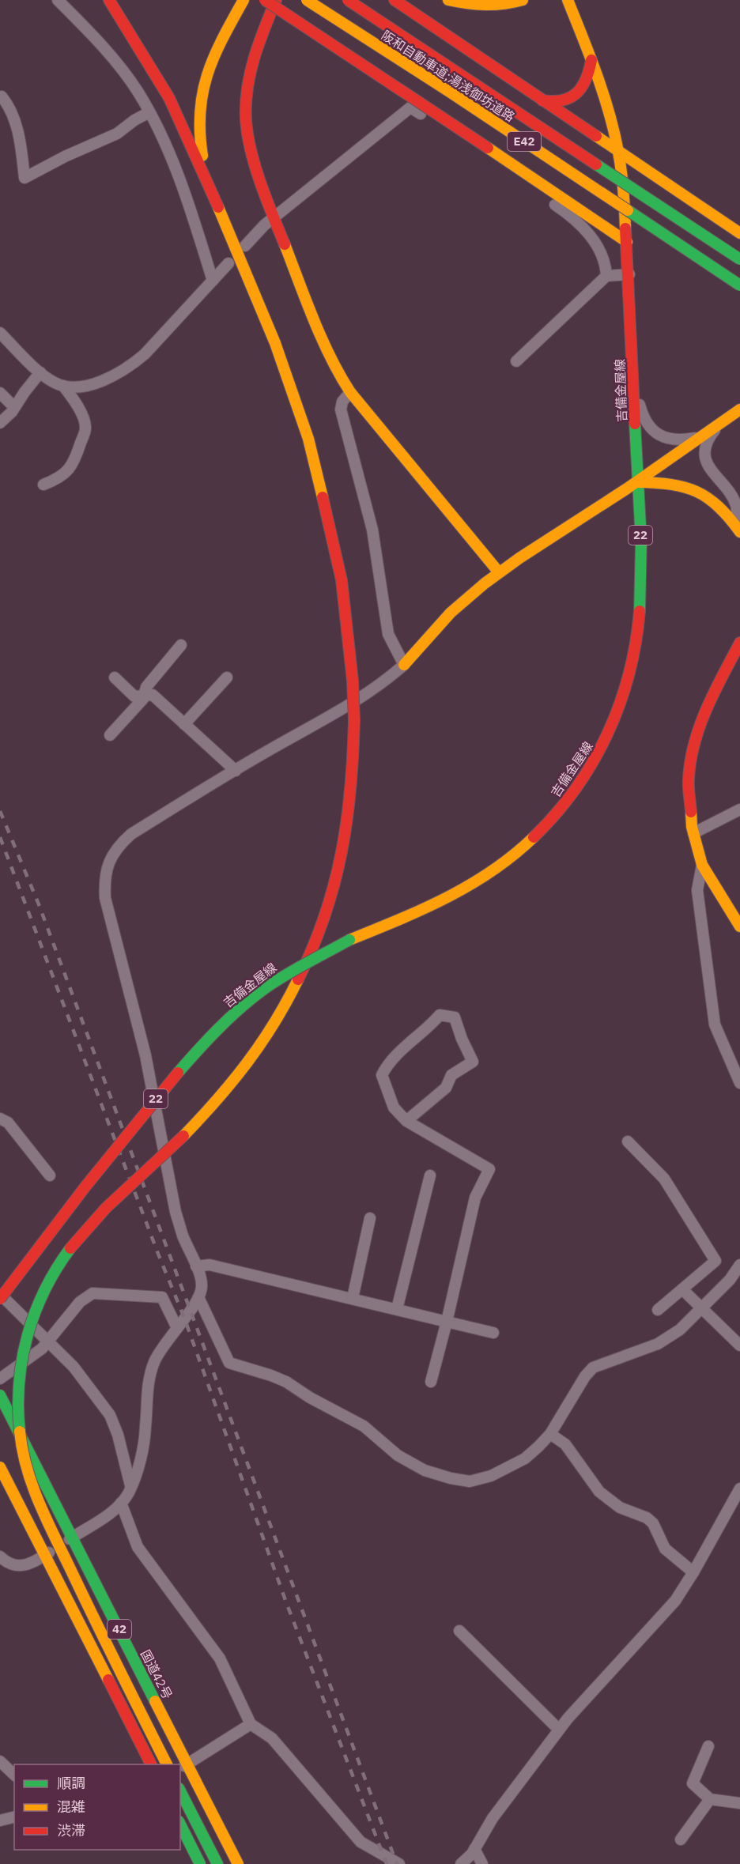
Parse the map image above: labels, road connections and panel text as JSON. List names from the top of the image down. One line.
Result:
{"streets":{"main road":["阪和自動車道;湯浅御坊道路","E42","吉備金屋線","22","42","国道42号"]},"legend":["順調","混雑","渋滞"]}
